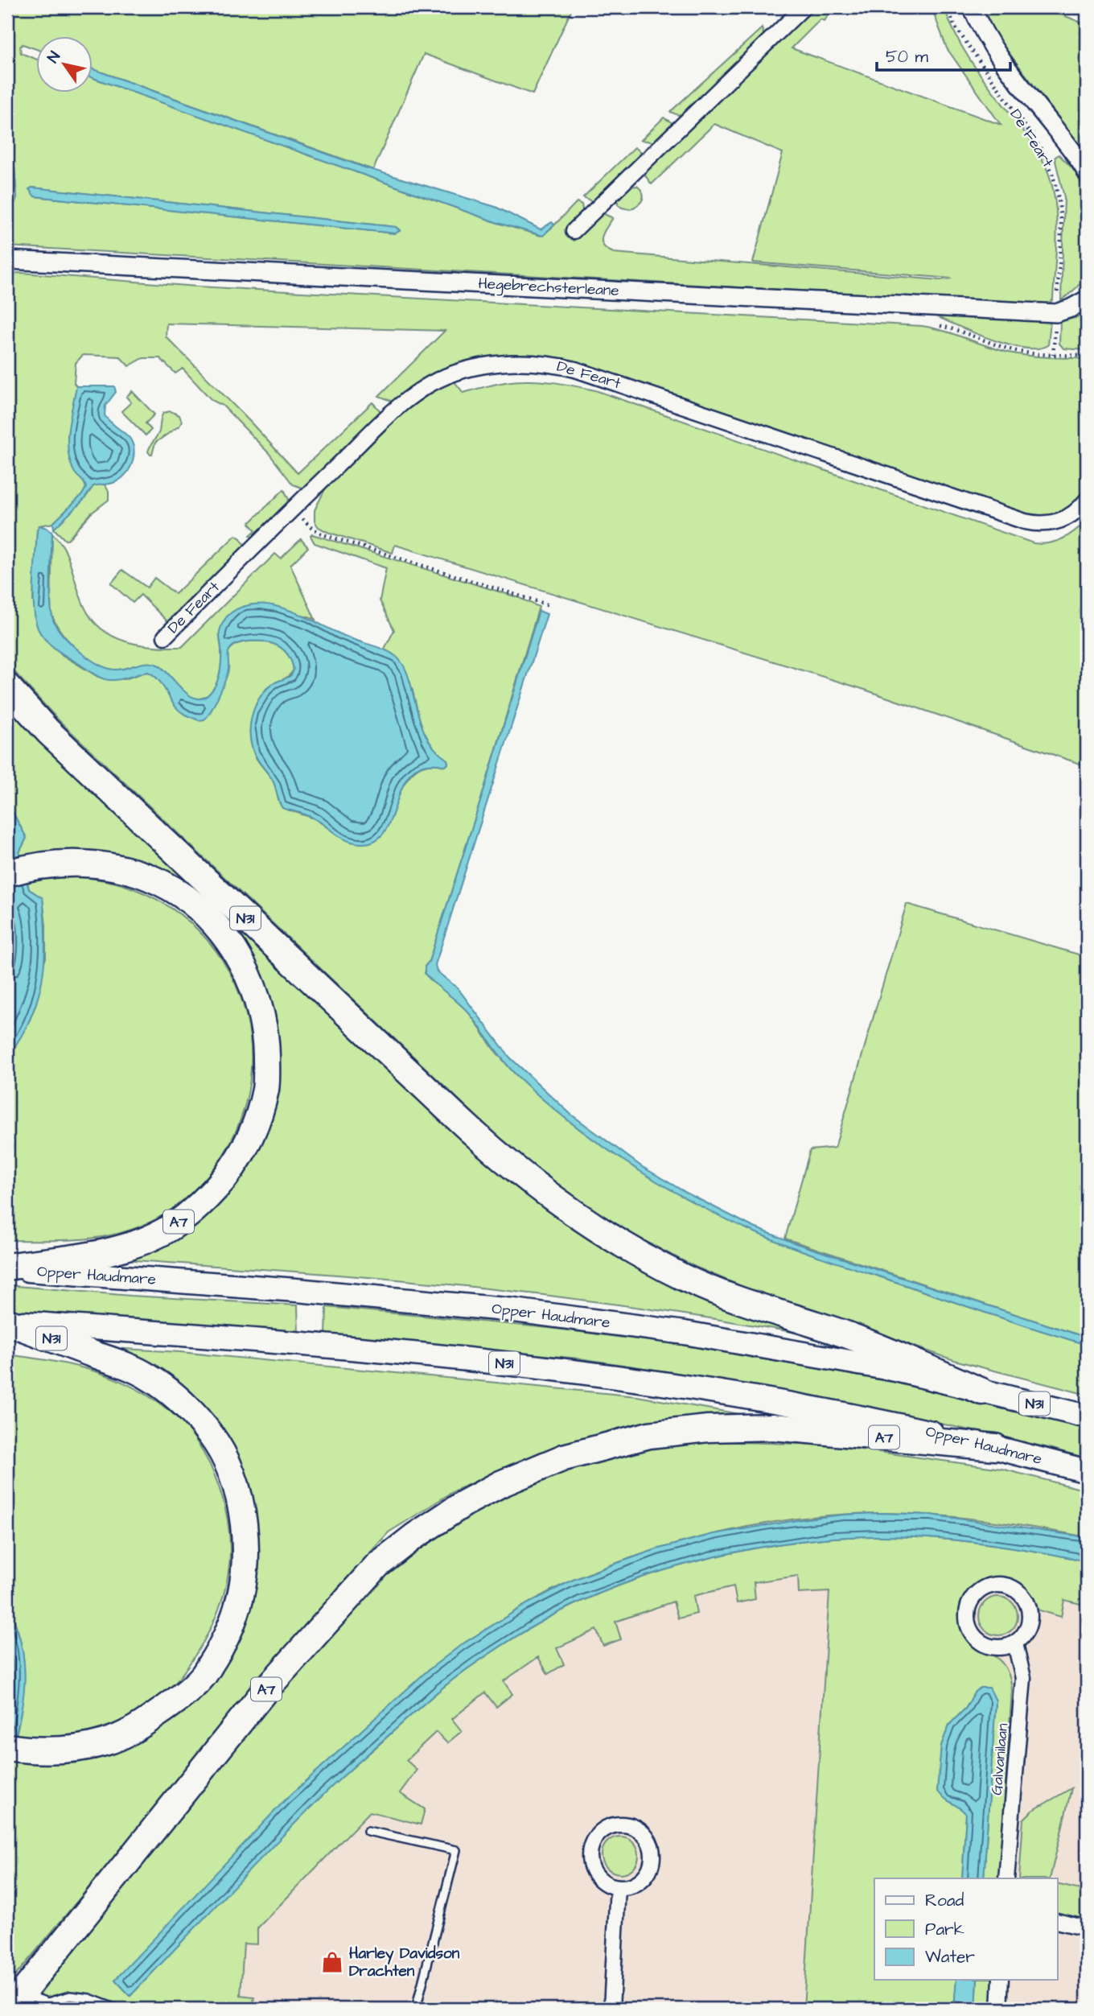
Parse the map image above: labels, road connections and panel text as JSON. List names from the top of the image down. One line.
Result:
{"streets":{"highway":["N31","A7","Opper Haudmare"],"street":["De Feart","Hegebrechsterleane","Galvanilaan"]},"crossings":[["De Feart","Hegebrechsterleane"],["N31","Opper Haudmare"],["A7","Opper Haudmare"]],"places":{"shop":["Harley Davidson Drachten"]},"legend":["Road","Park","Water"],"scale_bar":"50 m","north":"top left"}
